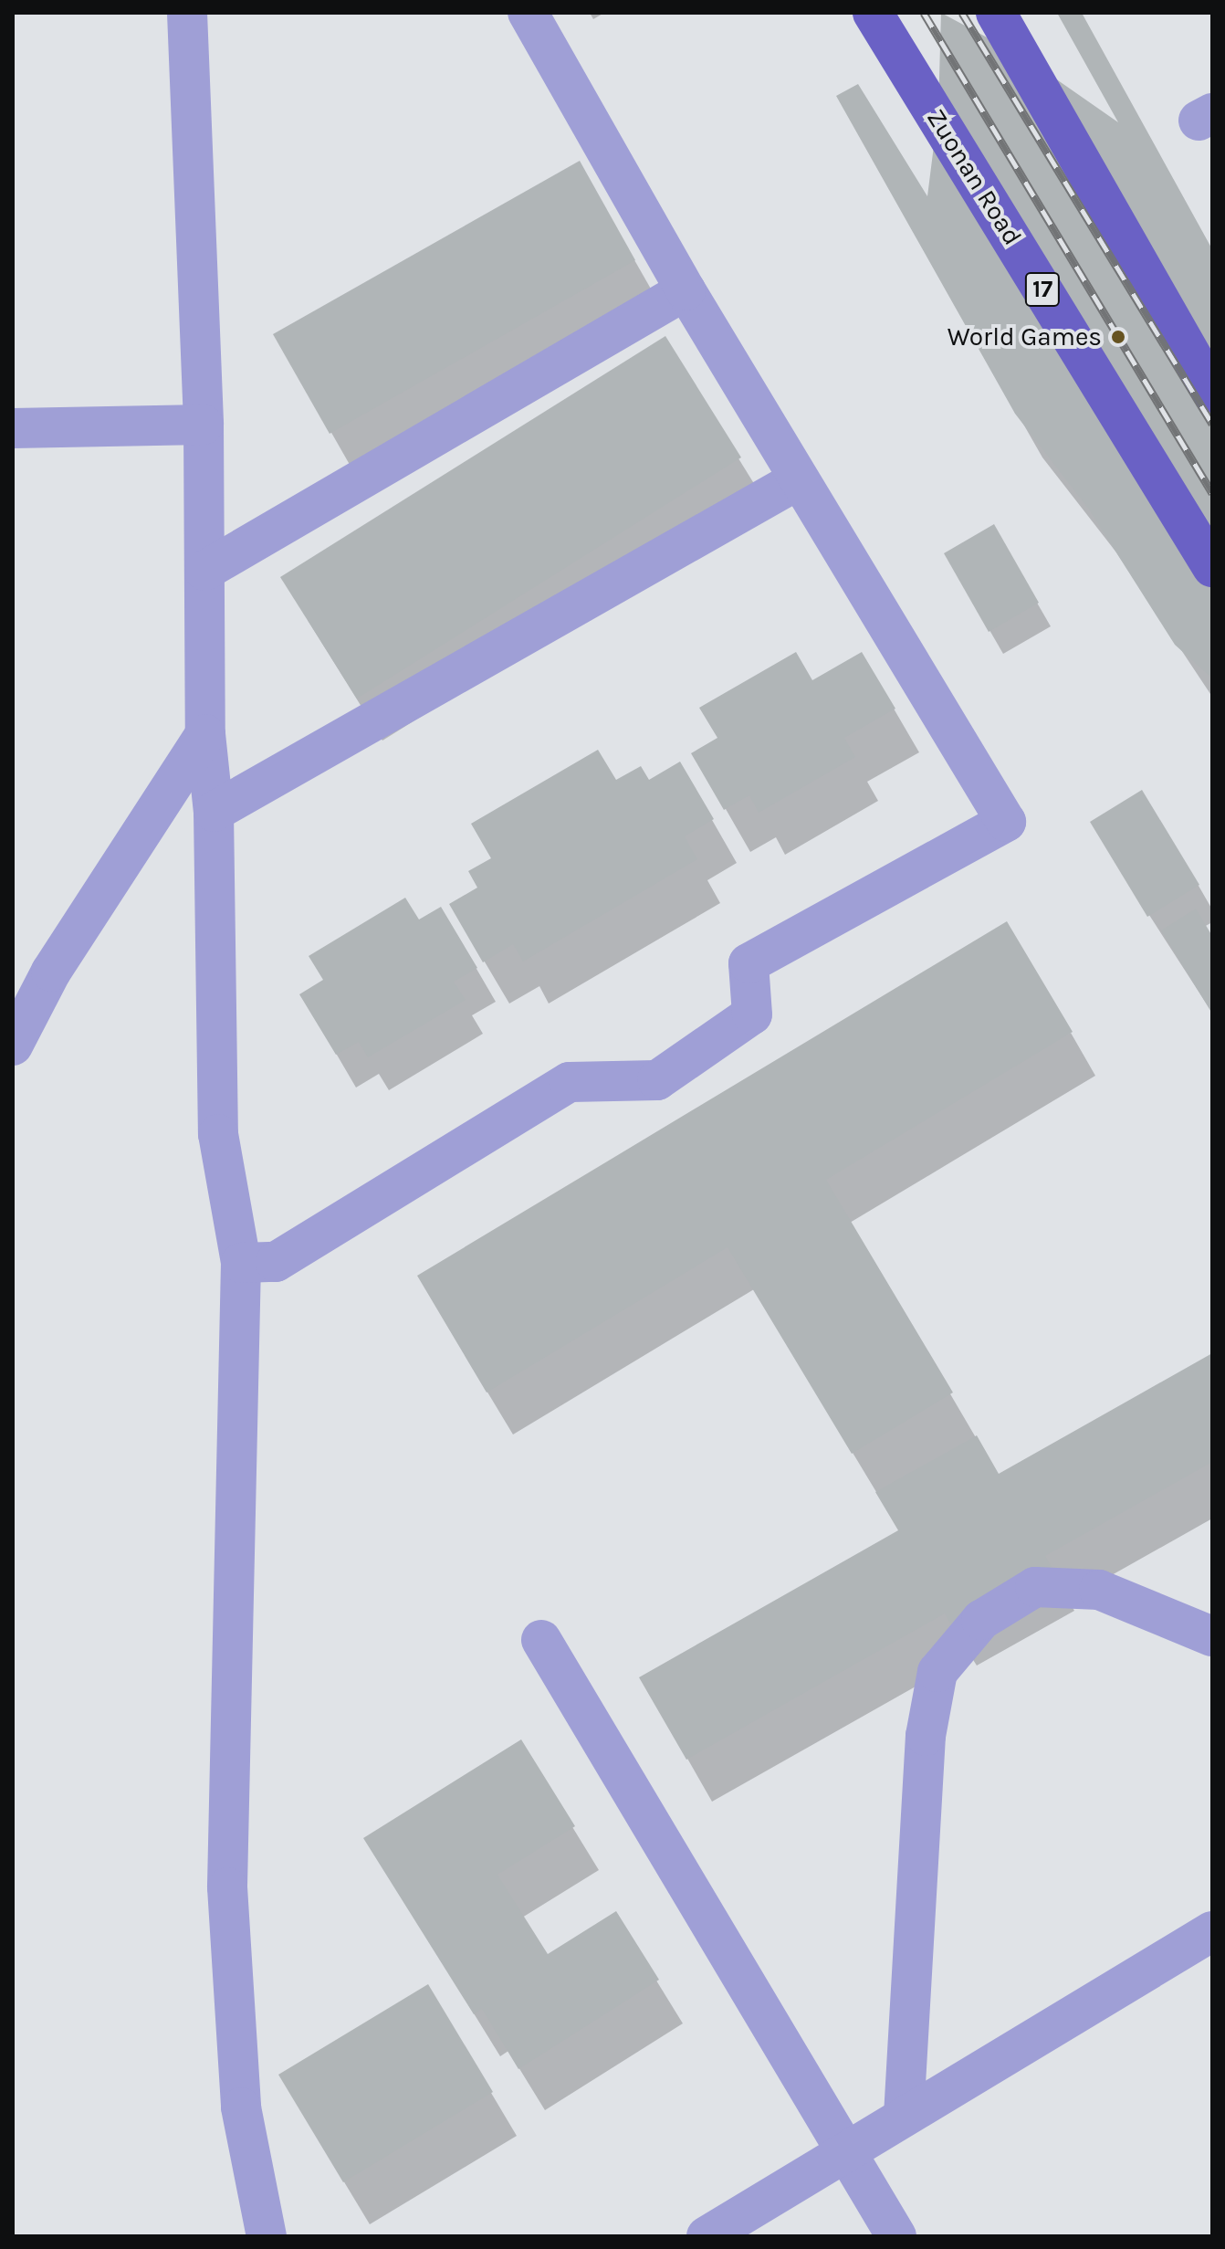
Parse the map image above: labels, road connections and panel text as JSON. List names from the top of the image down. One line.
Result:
{"streets":{"main road":["Zuonan Road","17"]},"places":["World Games"]}
